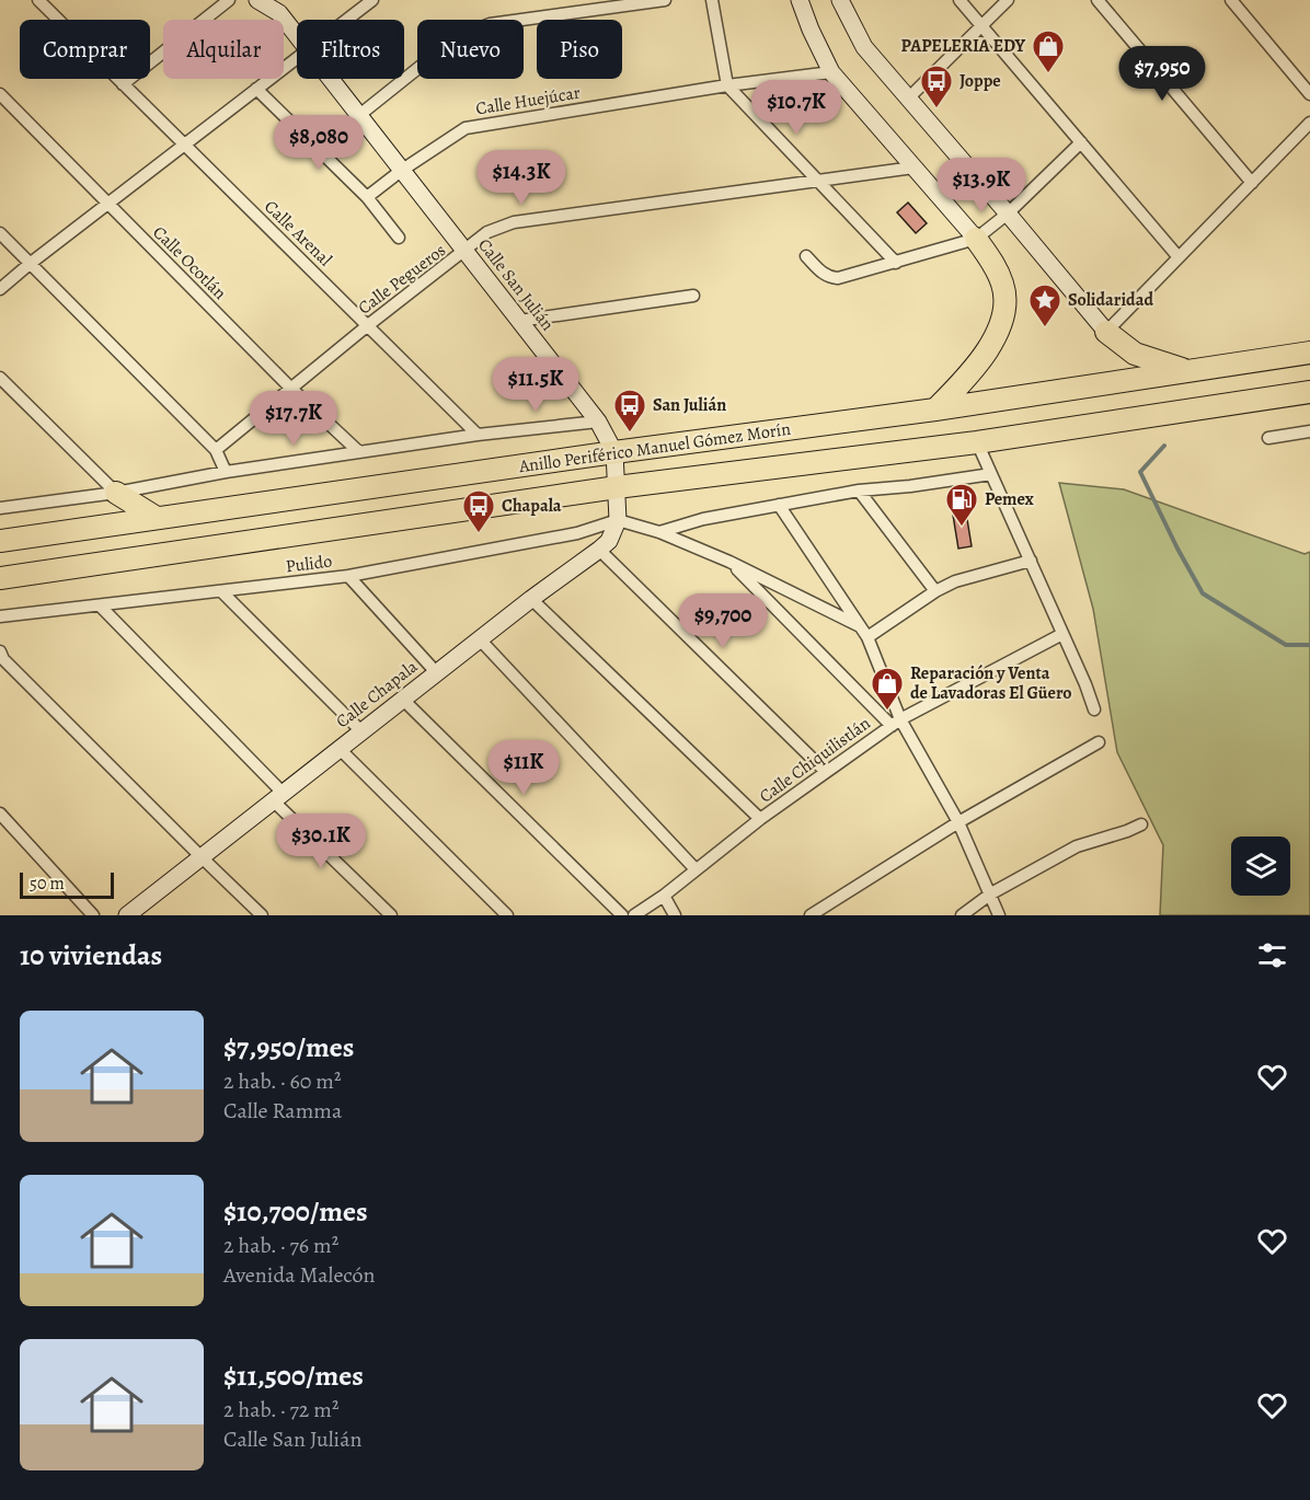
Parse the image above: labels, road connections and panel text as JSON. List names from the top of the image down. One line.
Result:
{"streets":{"highway":["Anillo Periférico Manuel Gómez Morín"],"street":["Calle Huejúcar","Calle Arenal","Calle Ocotlán","Calle Pegueros","Calle San Julián","Pulido","Calle Chapala","Calle Chiquilistlán"]},"crossings":[["Calle Huejúcar","Calle San Julián"],["Calle Arenal","Calle Pegueros"],["Calle Ocotlán","Calle Pegueros"],["Calle Pegueros","Calle San Julián"],["Calle San Julián","Anillo Periférico Manuel Gómez Morín"],["Pulido","Calle Chapala"]],"places":{"shop":["PAPELERIA EDY","Reparación y Venta de Lavadoras El Güero"],"bus stop":["Joppe","San Julián","Chapala"],"place":["Solidaridad"],"fuel station":["Pemex"]},"scale_bar":"50 m","page":{"chip":["Comprar","Alquilar","Filtros","Nuevo","Piso"],"price":["$7,950","$10.7K","$8,080","$14.3K","$13.9K","$11.5K","$17.7K","$9,700","$11K","$30.1K"],"scale":"50 m","heading":"10 viviendas","list":[{"name":"$7,950/mes","note":"2 hab. · 60 m² · Calle Ramma"},{"name":"$10,700/mes","note":"2 hab. · 76 m² · Avenida Malecón"},{"name":"$11,500/mes","note":"2 hab. · 72 m² · Calle San Julián"}]}}
